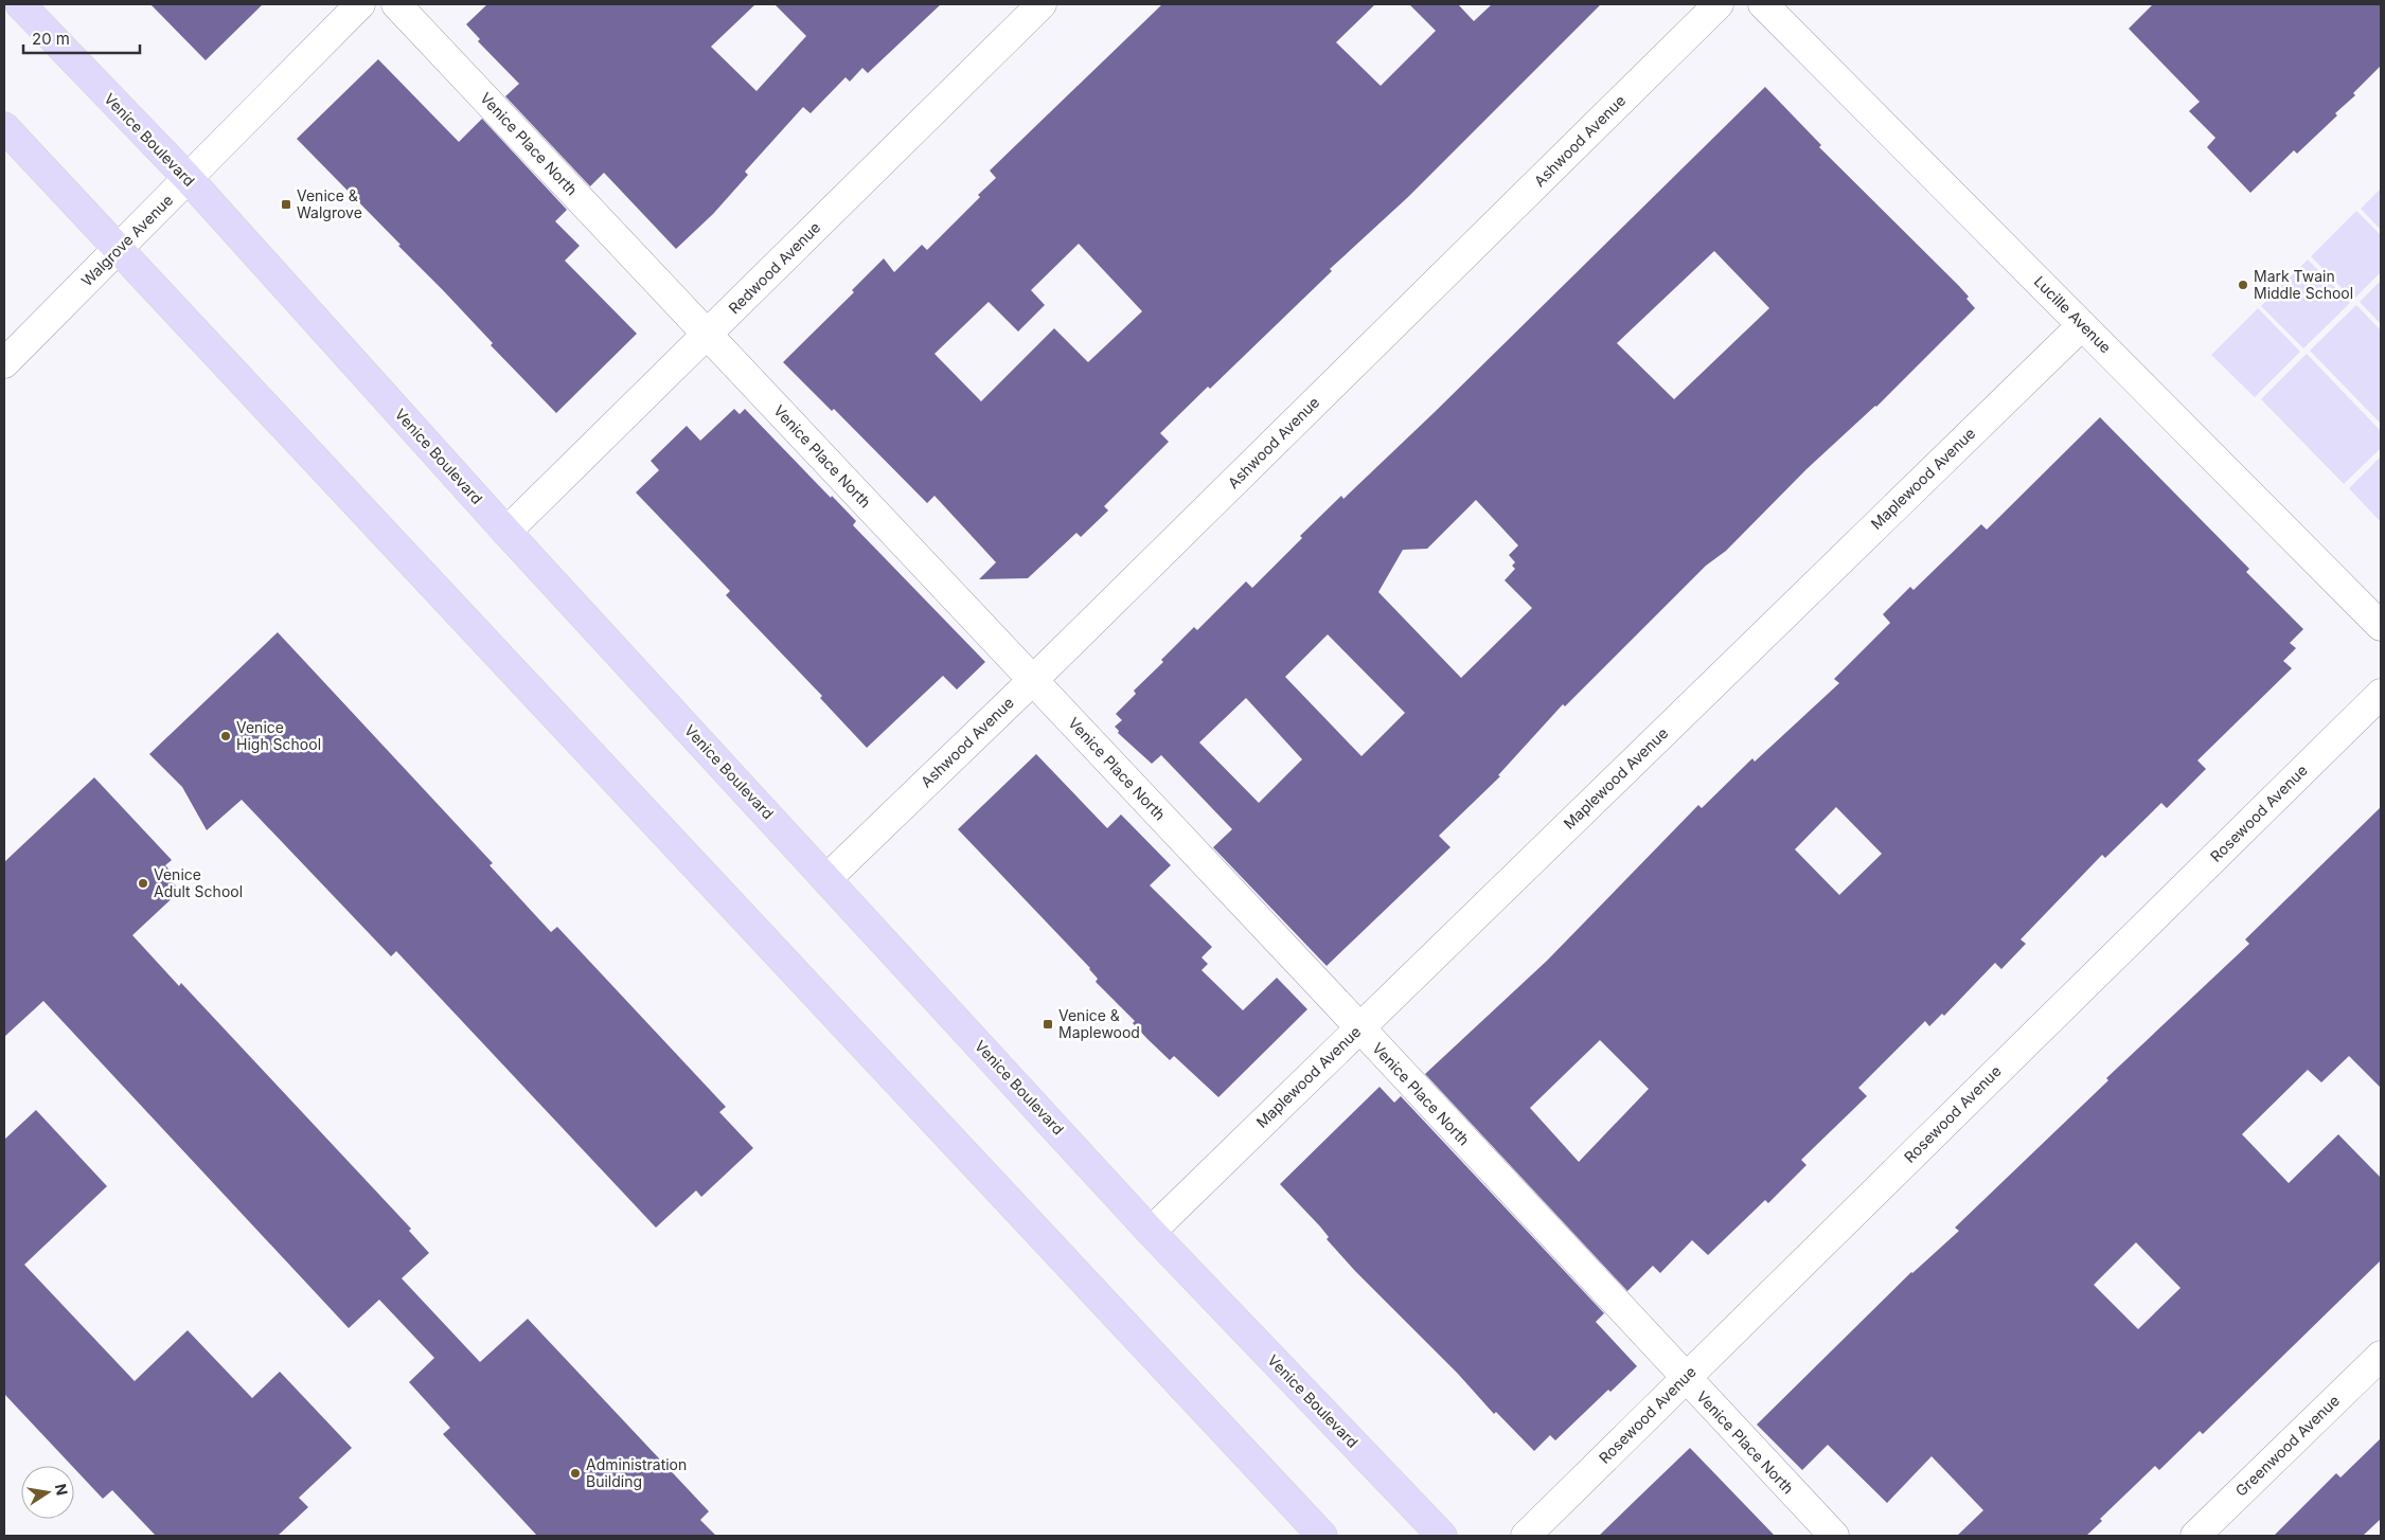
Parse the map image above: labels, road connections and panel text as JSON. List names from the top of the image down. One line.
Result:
{"streets":{"main road":["Venice Boulevard"],"street":["Ashwood Avenue","Venice Place North","Walgrove Avenue","Redwood Avenue","Lucille Avenue","Maplewood Avenue","Rosewood Avenue","Greenwood Avenue"]},"crossings":[["Venice Boulevard","Ashwood Avenue"],["Venice Boulevard","Walgrove Avenue"],["Venice Boulevard","Redwood Avenue"],["Venice Boulevard","Maplewood Avenue"],["Ashwood Avenue","Venice Place North"],["Venice Place North","Redwood Avenue"],["Venice Place North","Maplewood Avenue"],["Venice Place North","Rosewood Avenue"],["Lucille Avenue","Maplewood Avenue"]],"places":{"transit":["Venice & Walgrove","Venice & Maplewood"],"other":["Mark Twain Middle School","Venice High School","Venice Adult School","Administration Building"]},"scale_bar":"20 m","north":"right"}
